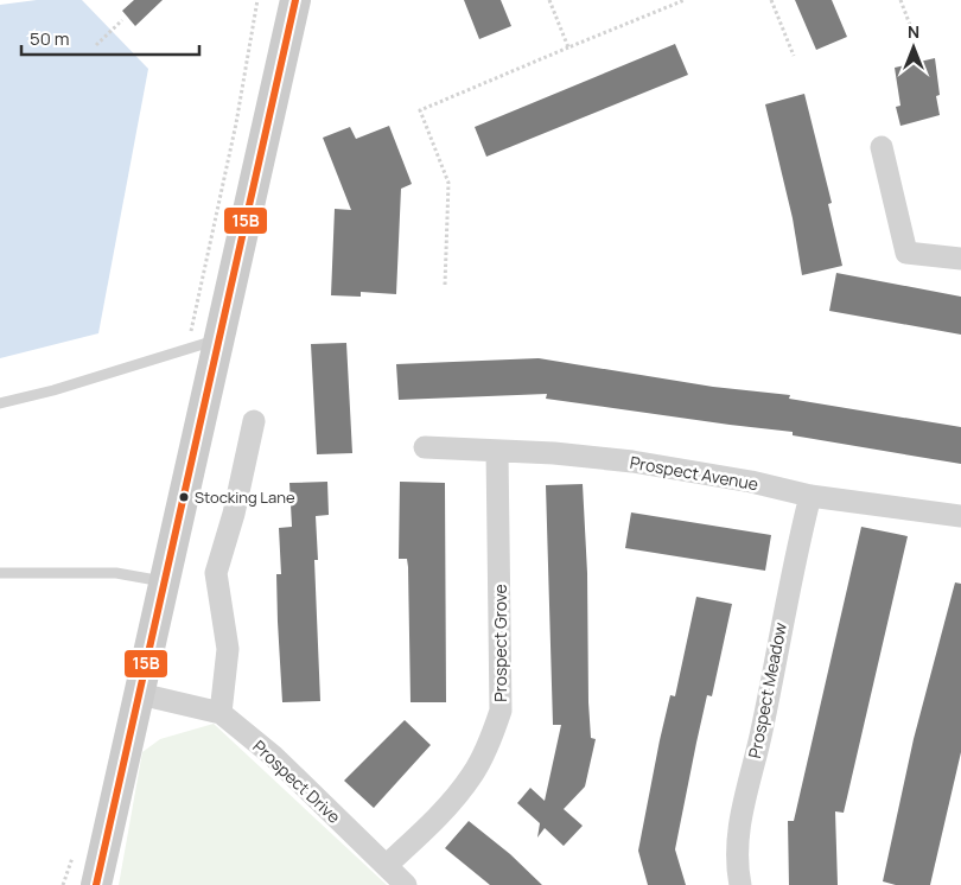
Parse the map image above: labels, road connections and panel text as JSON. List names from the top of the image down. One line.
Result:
{"streets":{"street":["Prospect Avenue","Prospect Grove","Prospect Meadow","Prospect Drive"]},"crossings":[["Prospect Avenue","Prospect Grove"],["Prospect Avenue","Prospect Meadow"],["Prospect Grove","Prospect Drive"]],"places":["Stocking Lane"],"lines":["transit line 15B"],"scale_bar":"50 m","north":"top"}
